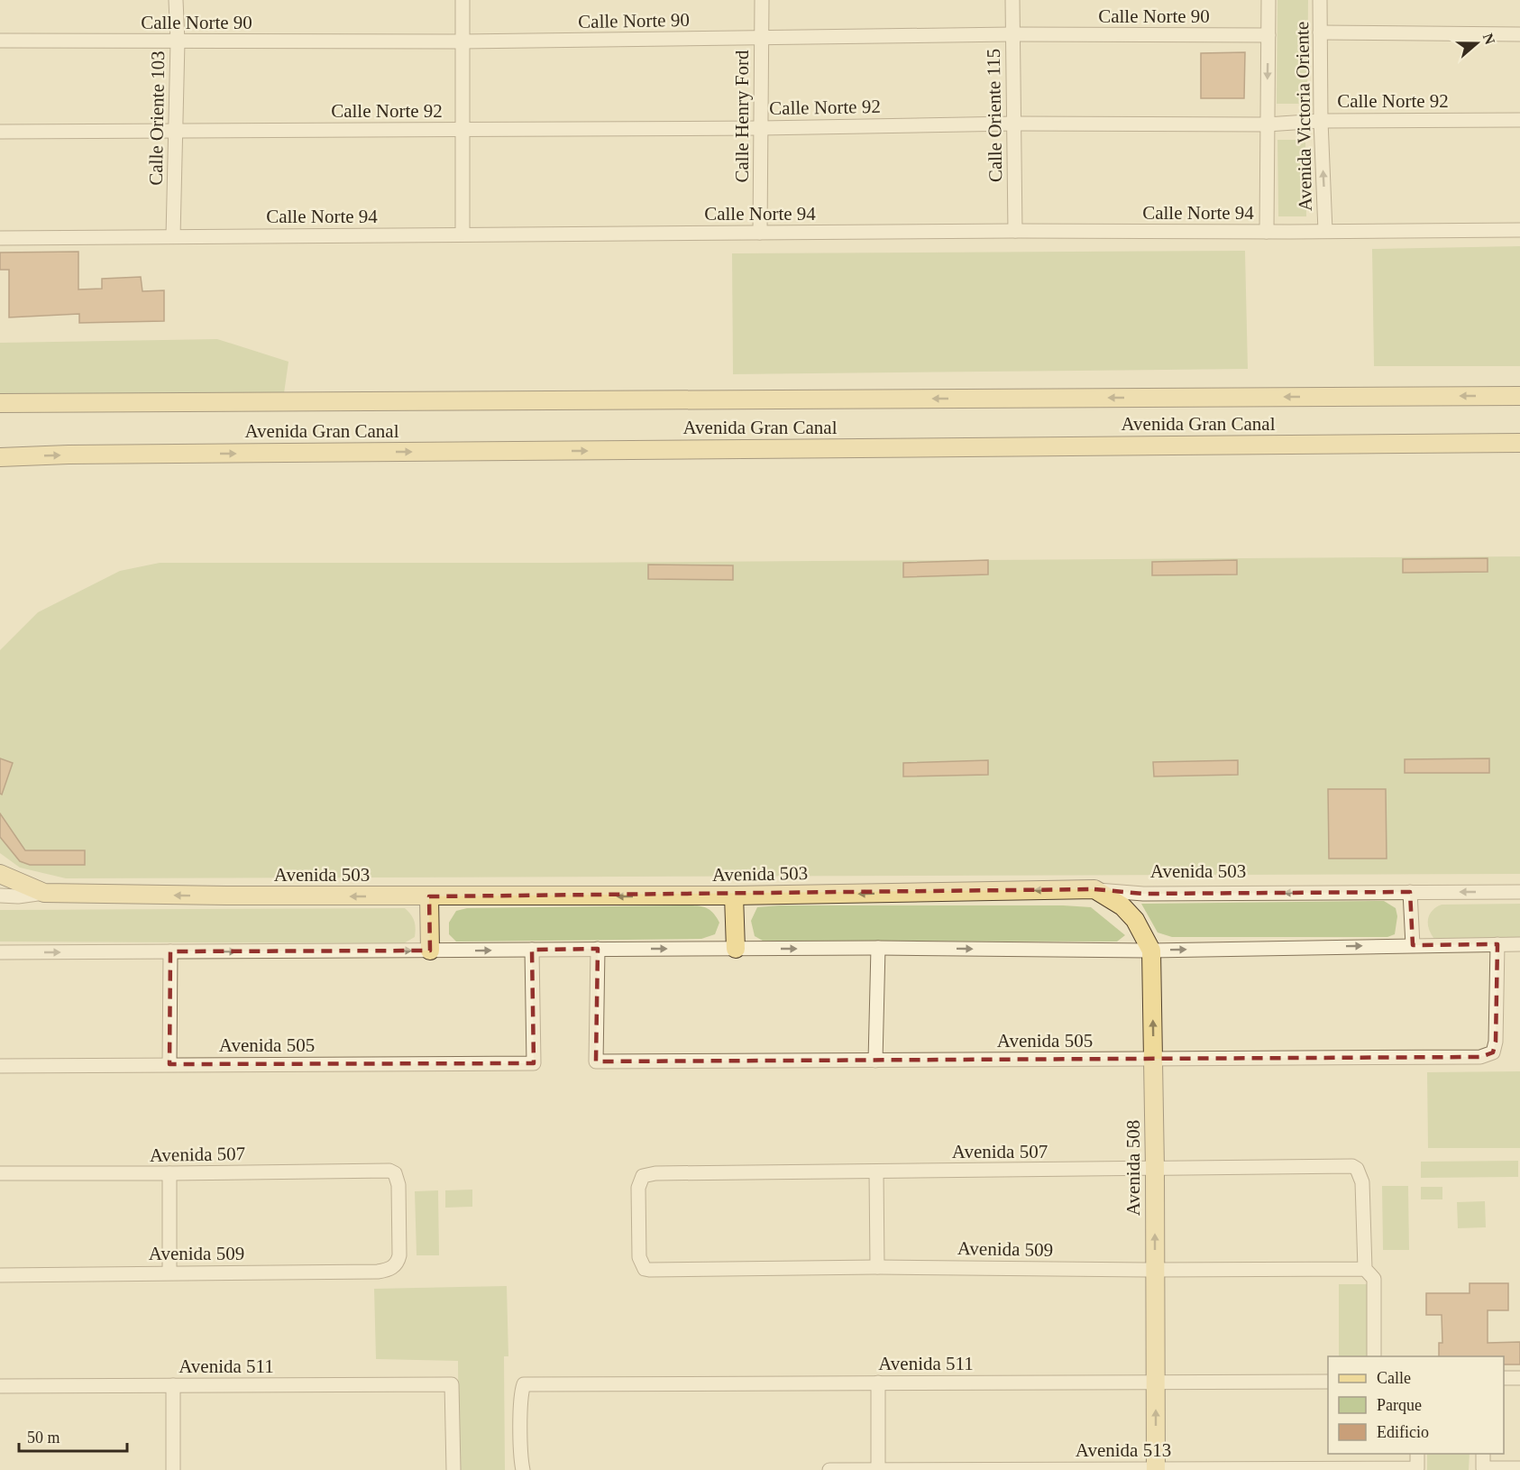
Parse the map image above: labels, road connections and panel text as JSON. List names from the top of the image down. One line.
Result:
{"streets":{"main road":["Avenida Gran Canal","Avenida 503","Avenida 508"],"street":["Calle Norte 90","Calle Norte 92","Calle Oriente 115","Calle Henry Ford","Avenida Victoria Oriente","Calle Oriente 103","Calle Norte 94","Avenida 505","Avenida 507","Avenida 509","Avenida 511","Avenida 513"]},"crossings":[["Calle Norte 90","Calle Oriente 115"],["Calle Norte 90","Calle Henry Ford"],["Calle Norte 90","Avenida Victoria Oriente"],["Calle Norte 90","Calle Oriente 103"],["Calle Norte 92","Calle Oriente 115"],["Calle Norte 92","Calle Henry Ford"],["Calle Norte 92","Avenida Victoria Oriente"],["Calle Norte 92","Calle Oriente 103"],["Calle Oriente 115","Calle Norte 94"],["Calle Henry Ford","Calle Norte 94"],["Avenida Victoria Oriente","Calle Norte 94"],["Calle Oriente 103","Calle Norte 94"],["Avenida 503","Avenida 508"],["Avenida 505","Avenida 508"],["Avenida 507","Avenida 508"],["Avenida 507","Avenida 509"],["Avenida 508","Avenida 509"],["Avenida 508","Avenida 511"],["Avenida 508","Avenida 513"]],"one_way":["Avenida 508"],"legend":["Calle","Parque","Edificio"],"scale_bar":"50 m","north":"right"}
